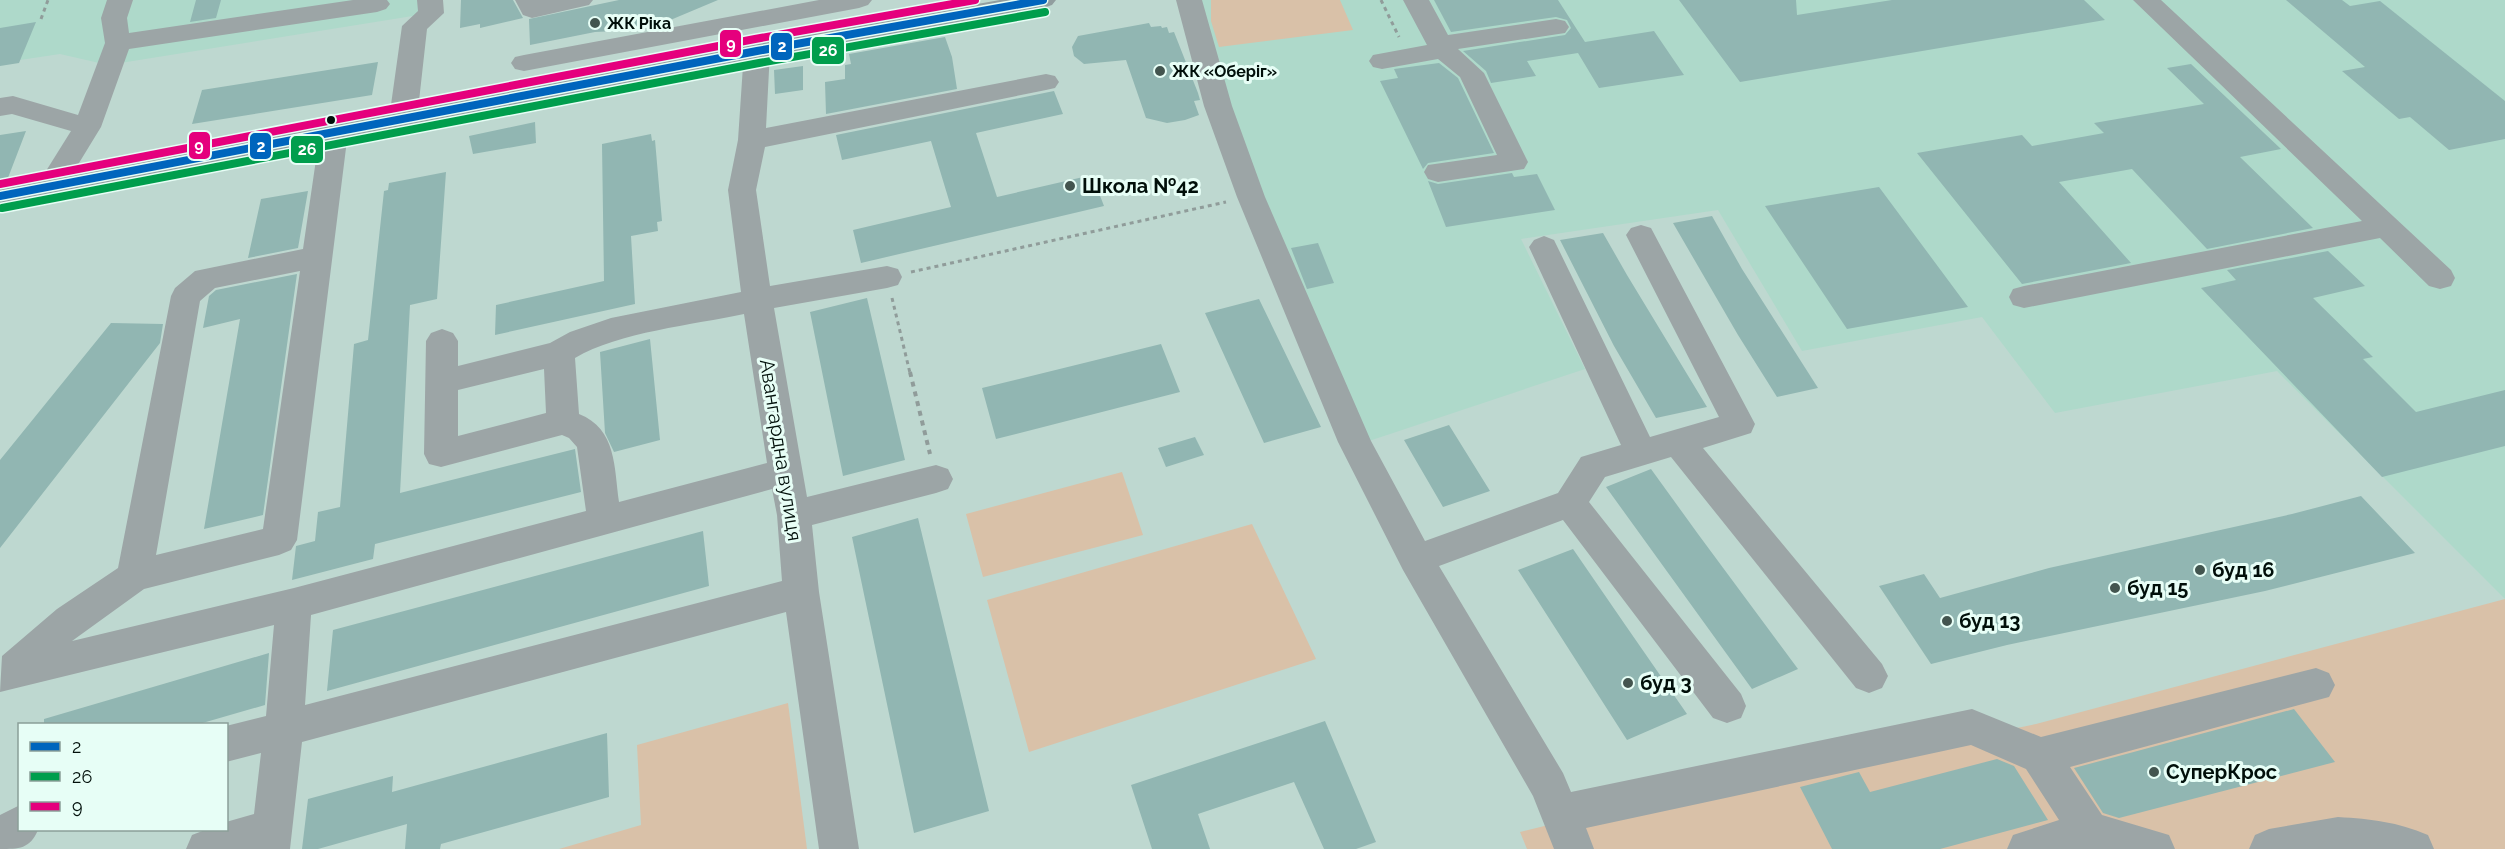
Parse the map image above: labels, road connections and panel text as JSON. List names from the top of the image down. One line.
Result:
{"streets":{"street":["Авангардна вулиця"]},"places":["ЖК Ріка","ЖК «Оберіг»","Школа №42","буд 16","буд 15","буд 13","буд 3","СуперКрос"],"lines":["transit line 2","transit line 9","transit line 26"],"legend":["2","26","9"]}
